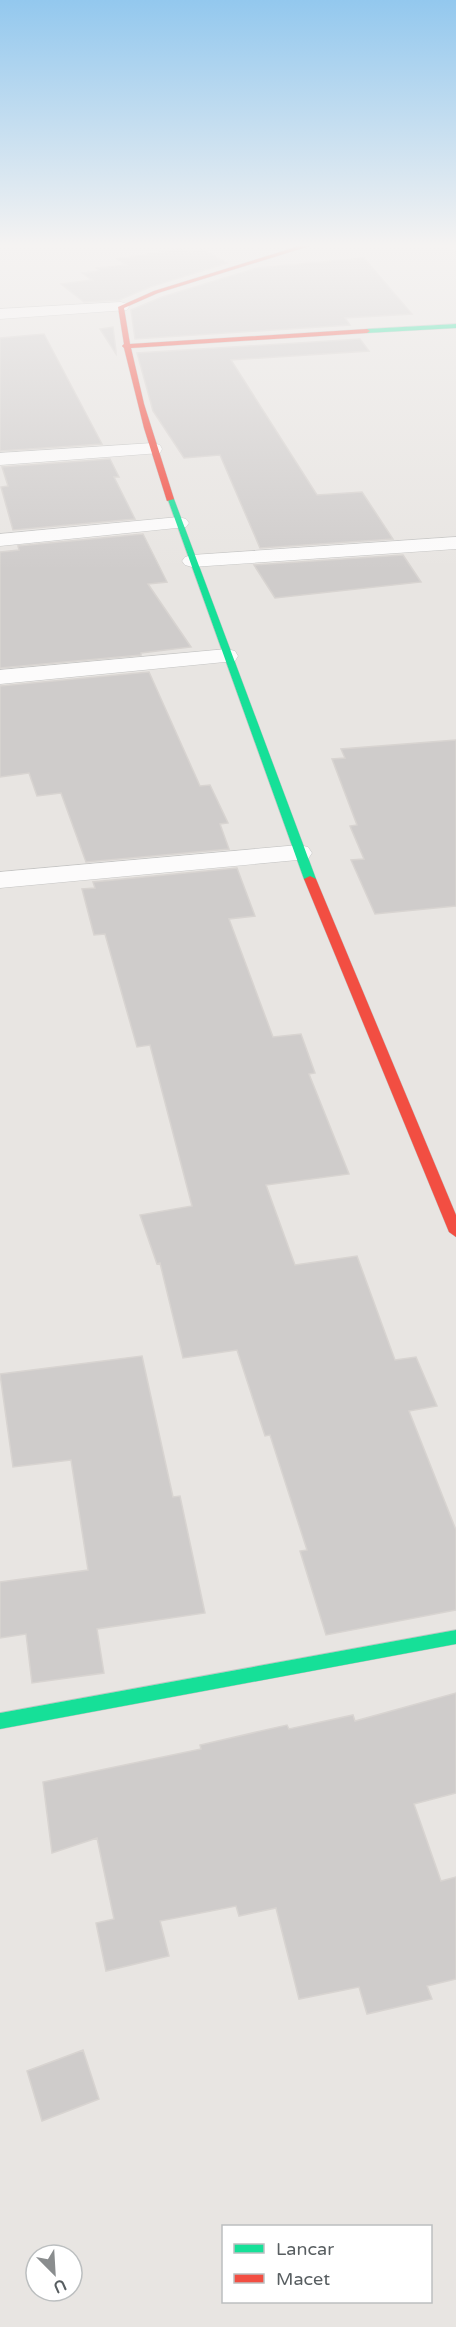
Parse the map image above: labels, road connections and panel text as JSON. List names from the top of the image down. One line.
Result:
{"legend":["Lancar","Macet"],"north":"bottom right"}
